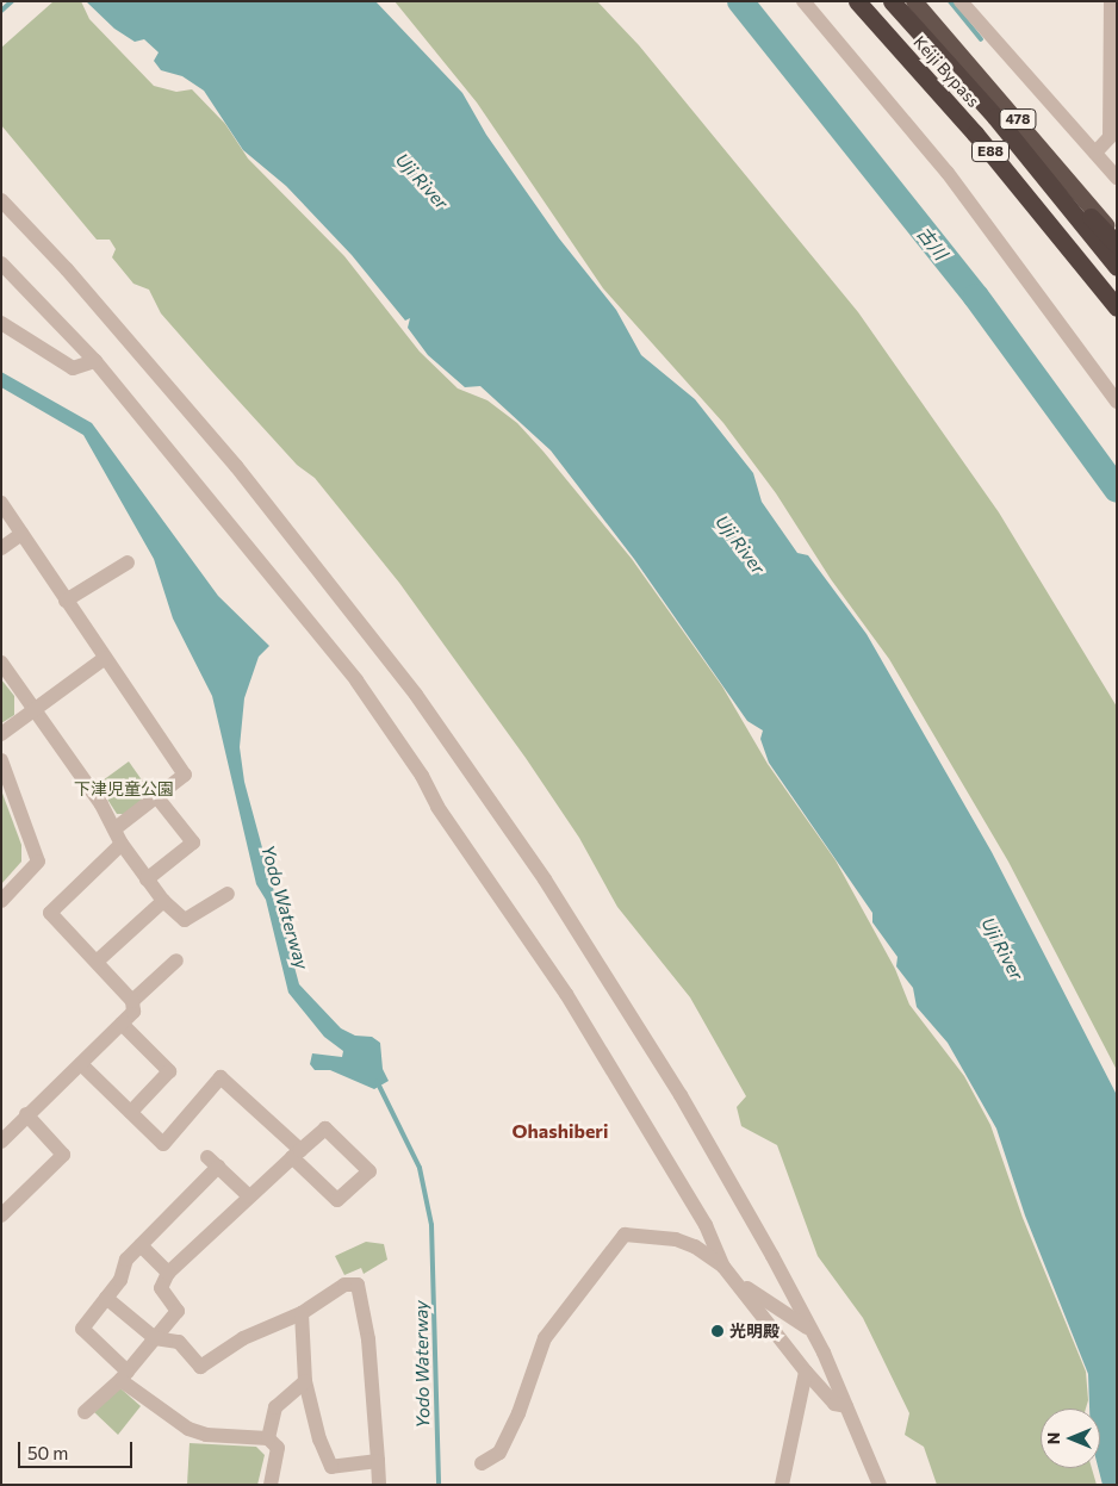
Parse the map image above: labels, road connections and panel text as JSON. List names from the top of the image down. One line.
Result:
{"streets":{"highway":["Keiji Bypass","478","E88"]},"districts":["Ohashiberi"],"water":["Uji River","古川","Yodo Waterway"],"parks":["下津児童公園"],"places":["光明殿"],"scale_bar":"50 m","north":"left"}
